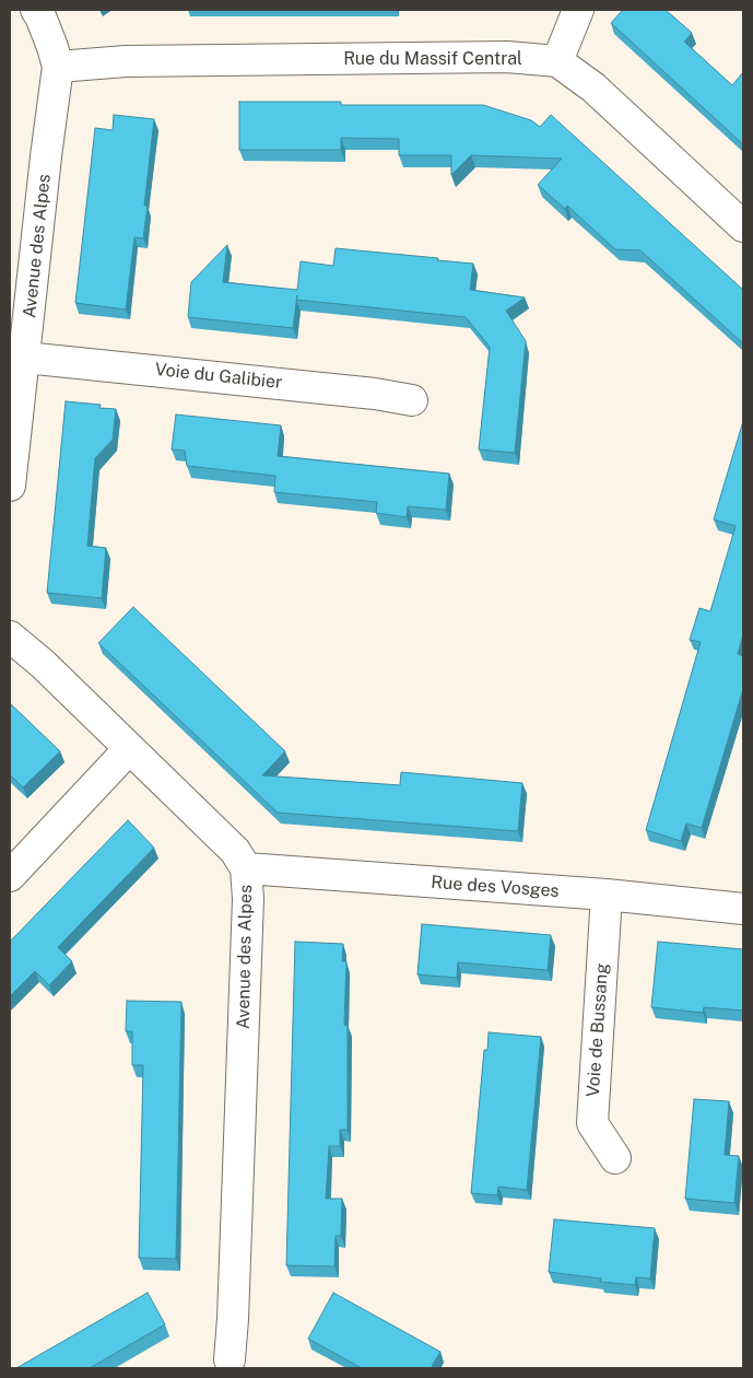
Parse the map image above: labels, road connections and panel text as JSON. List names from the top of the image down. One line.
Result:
{"streets":{"street":["Rue du Massif Central","Avenue des Alpes","Voie du Galibier","Rue des Vosges","Voie de Bussang"]},"crossings":[["Rue du Massif Central","Avenue des Alpes"],["Avenue des Alpes","Voie du Galibier"],["Avenue des Alpes","Rue des Vosges"],["Rue des Vosges","Voie de Bussang"]]}
